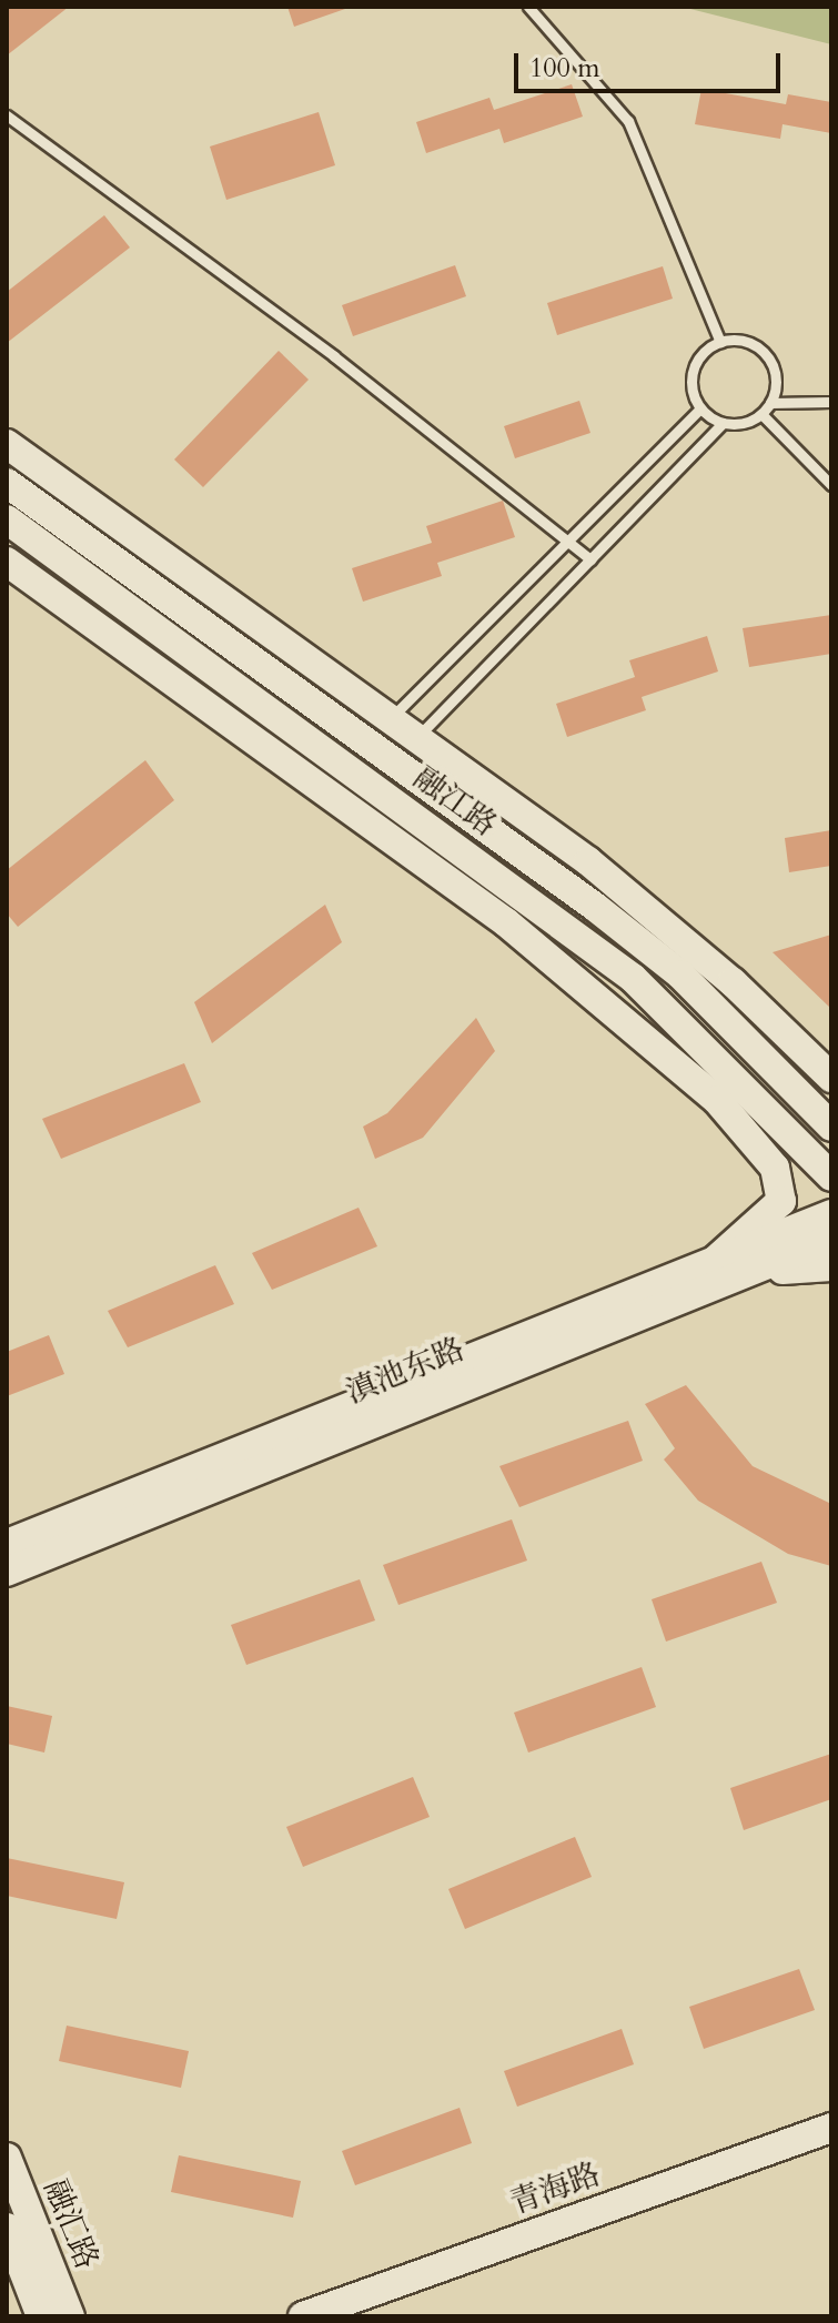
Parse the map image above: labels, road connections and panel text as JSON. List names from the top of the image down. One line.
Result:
{"streets":{"street":["融江路","滇池东路","青海路","融汇路"]},"scale_bar":"100 m"}
